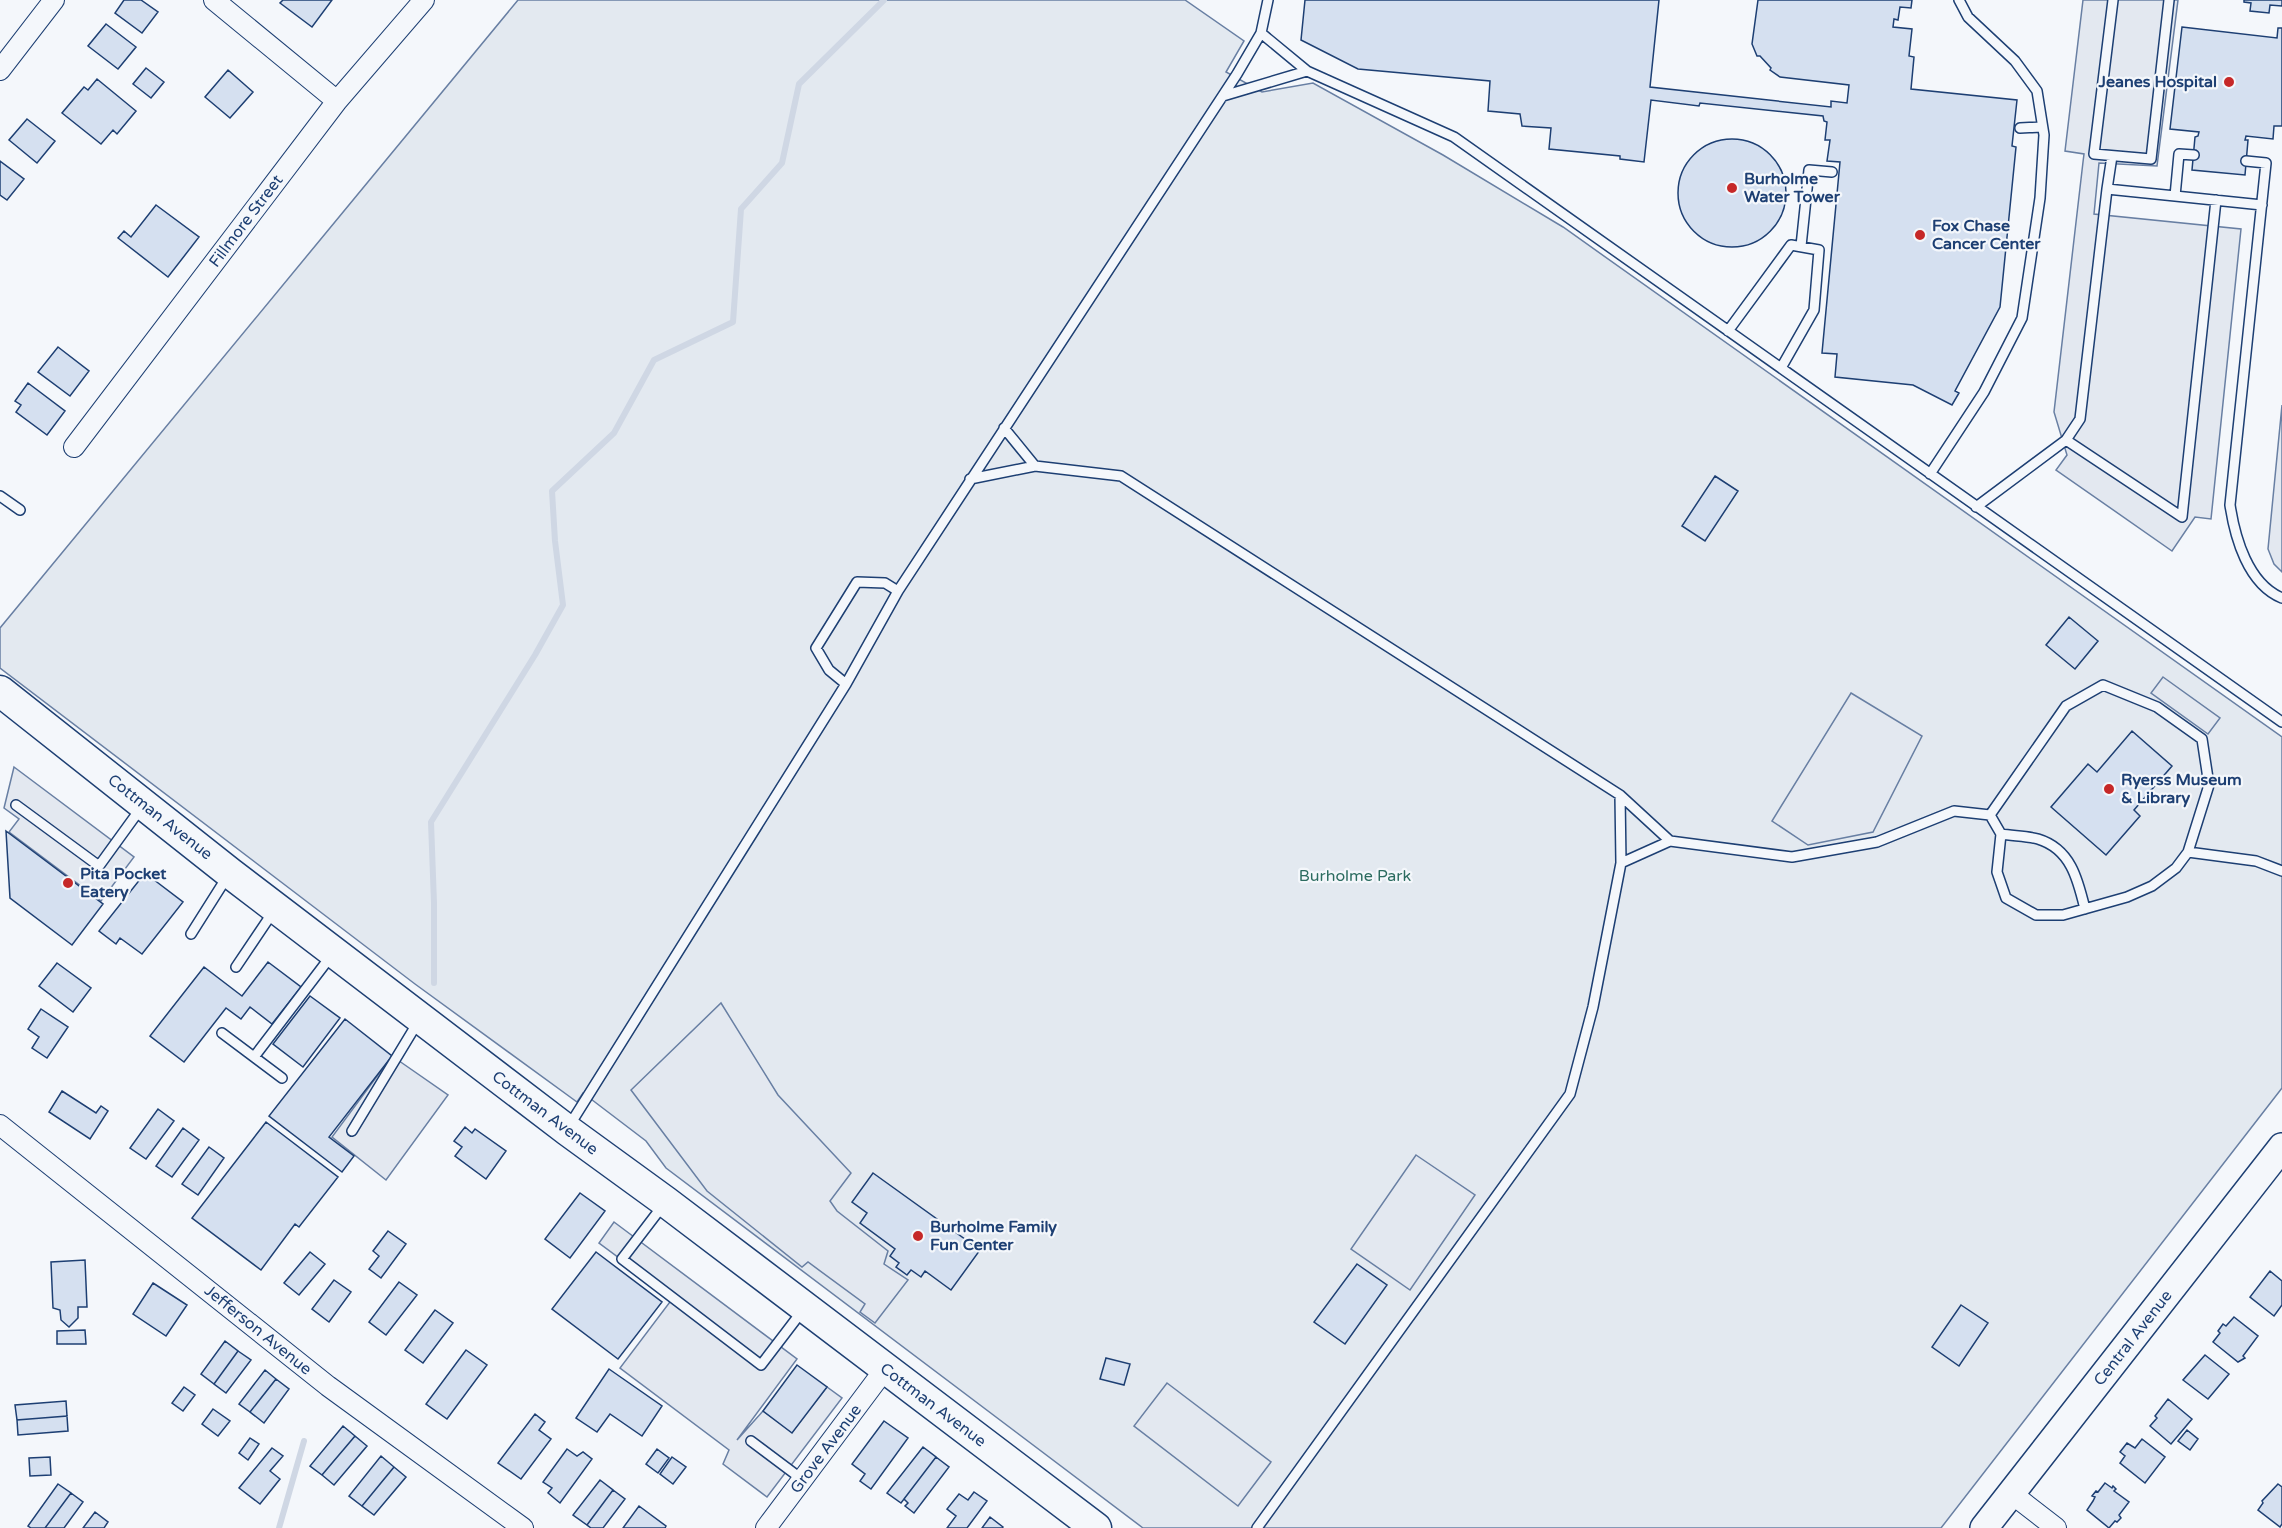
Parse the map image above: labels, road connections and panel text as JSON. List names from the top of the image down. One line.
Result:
{"streets":{"main road":["Cottman Avenue","Central Avenue"],"street":["Fillmore Street","Jefferson Avenue","Grove Avenue"]},"crossings":[["Cottman Avenue","Grove Avenue"]],"parks":["Burholme Park"],"places":["Jeanes Hospital","Burholme Water Tower","Fox Chase Cancer Center","Ryerss Museum & Library","Pita Pocket Eatery","Burholme Family Fun Center"]}
